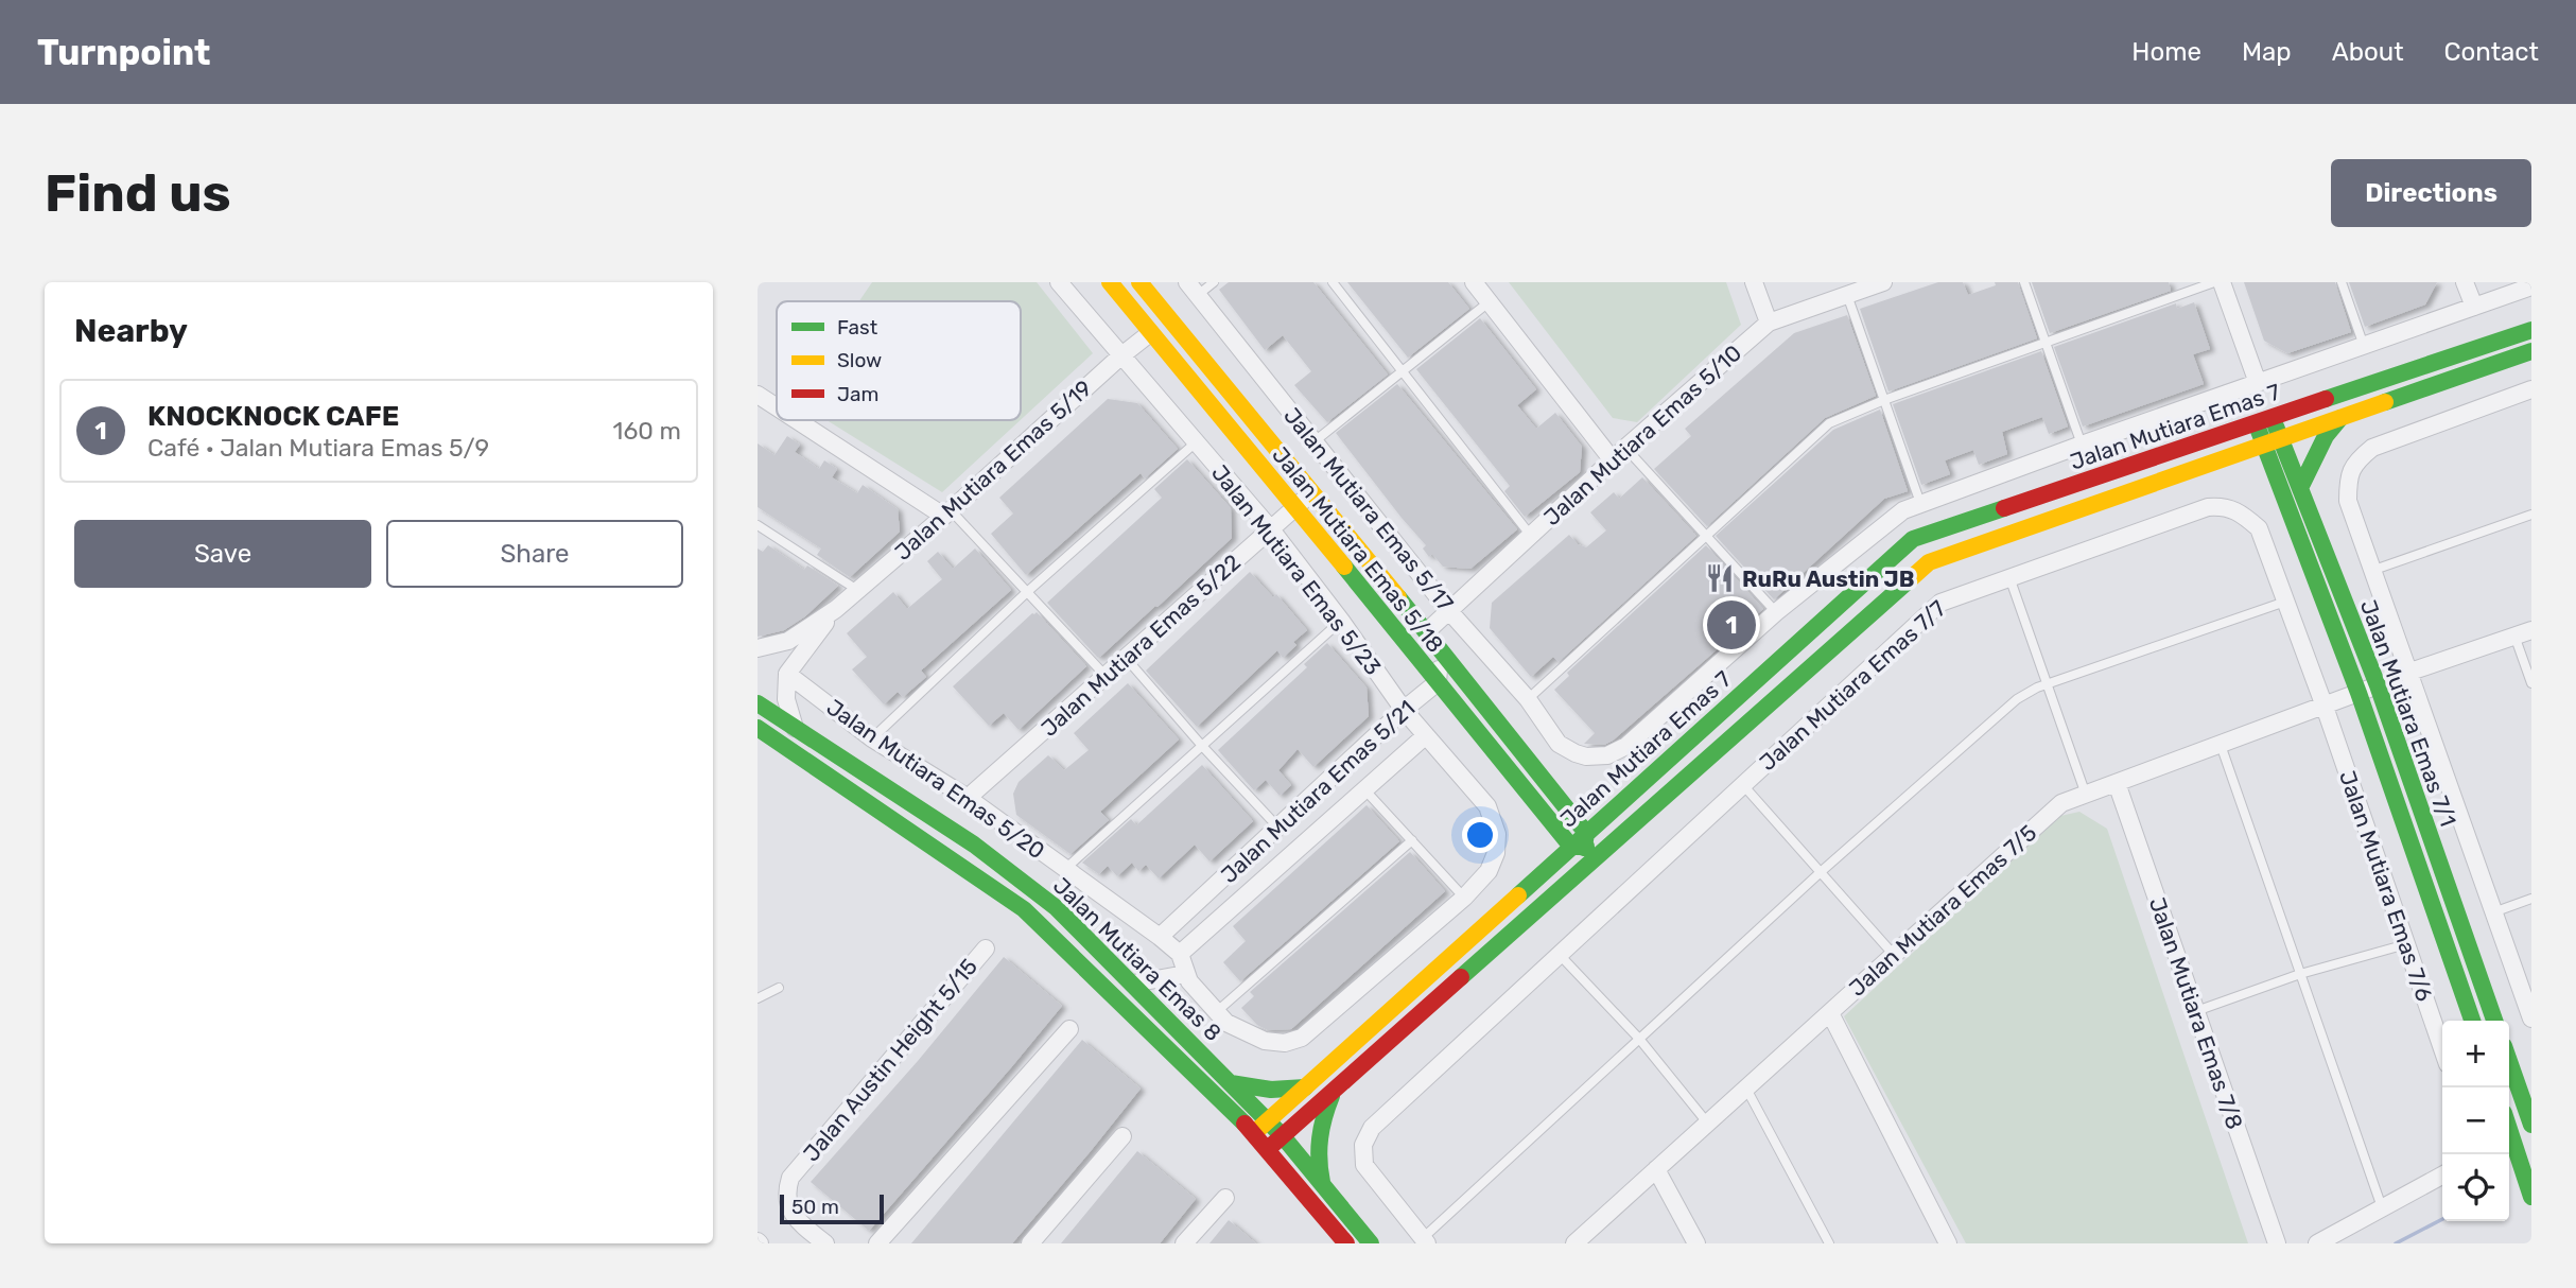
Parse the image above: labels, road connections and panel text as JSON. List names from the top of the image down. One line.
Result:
{"streets":{"street":["Jalan Mutiara Emas 7","Jalan Mutiara Emas 5/10","Jalan Mutiara Emas 5/19","Jalan Mutiara Emas 5/17","Jalan Mutiara Emas 5/18","Jalan Mutiara Emas 5/23","Jalan Mutiara Emas 5/22","Jalan Mutiara Emas 7/7","Jalan Mutiara Emas 7/1","Jalan Mutiara Emas 5/20","Jalan Mutiara Emas 5/21","Jalan Mutiara Emas 7/6","Jalan Mutiara Emas 7/5","Jalan Mutiara Emas 8","Jalan Mutiara Emas 7/8","Jalan Austin Height 5/15"]},"crossings":[["Jalan Mutiara Emas 7","Jalan Mutiara Emas 5/18"],["Jalan Mutiara Emas 7","Jalan Mutiara Emas 7/1"],["Jalan Mutiara Emas 7","Jalan Mutiara Emas 8"],["Jalan Mutiara Emas 5/10","Jalan Mutiara Emas 5/17"],["Jalan Mutiara Emas 5/10","Jalan Mutiara Emas 5/18"],["Jalan Mutiara Emas 5/19","Jalan Mutiara Emas 5/18"],["Jalan Mutiara Emas 5/19","Jalan Mutiara Emas 5/23"],["Jalan Mutiara Emas 5/19","Jalan Mutiara Emas 5/20"],["Jalan Mutiara Emas 5/18","Jalan Mutiara Emas 5/22"],["Jalan Mutiara Emas 5/18","Jalan Mutiara Emas 5/21"],["Jalan Mutiara Emas 5/23","Jalan Mutiara Emas 5/22"],["Jalan Mutiara Emas 5/23","Jalan Mutiara Emas 5/21"],["Jalan Mutiara Emas 5/22","Jalan Mutiara Emas 5/20"],["Jalan Mutiara Emas 7/7","Jalan Mutiara Emas 7/6"],["Jalan Mutiara Emas 7/7","Jalan Mutiara Emas 7/5"],["Jalan Mutiara Emas 7/1","Jalan Mutiara Emas 7/5"],["Jalan Mutiara Emas 5/20","Jalan Mutiara Emas 5/21"],["Jalan Mutiara Emas 7/6","Jalan Mutiara Emas 7/5"],["Jalan Mutiara Emas 7/5","Jalan Mutiara Emas 7/8"]],"places":{"restaurant":["RuRu Austin JB"]},"legend":["Fast","Slow","Jam"],"scale_bar":"50 m","page":{"header":"Turnpoint","nav":["Home","Map","About","Contact"],"buttons":["Directions",["Save","Share"]],"title":"Find us","heading":"Nearby","list":[{"mark":"1","name":"KNOCKNOCK CAFE","note":"Café · Jalan Mutiara Emas 5/9","value":"160 m"}],"pins":"1","map_buttons":["+","−"],"scale":"50 m"}}
